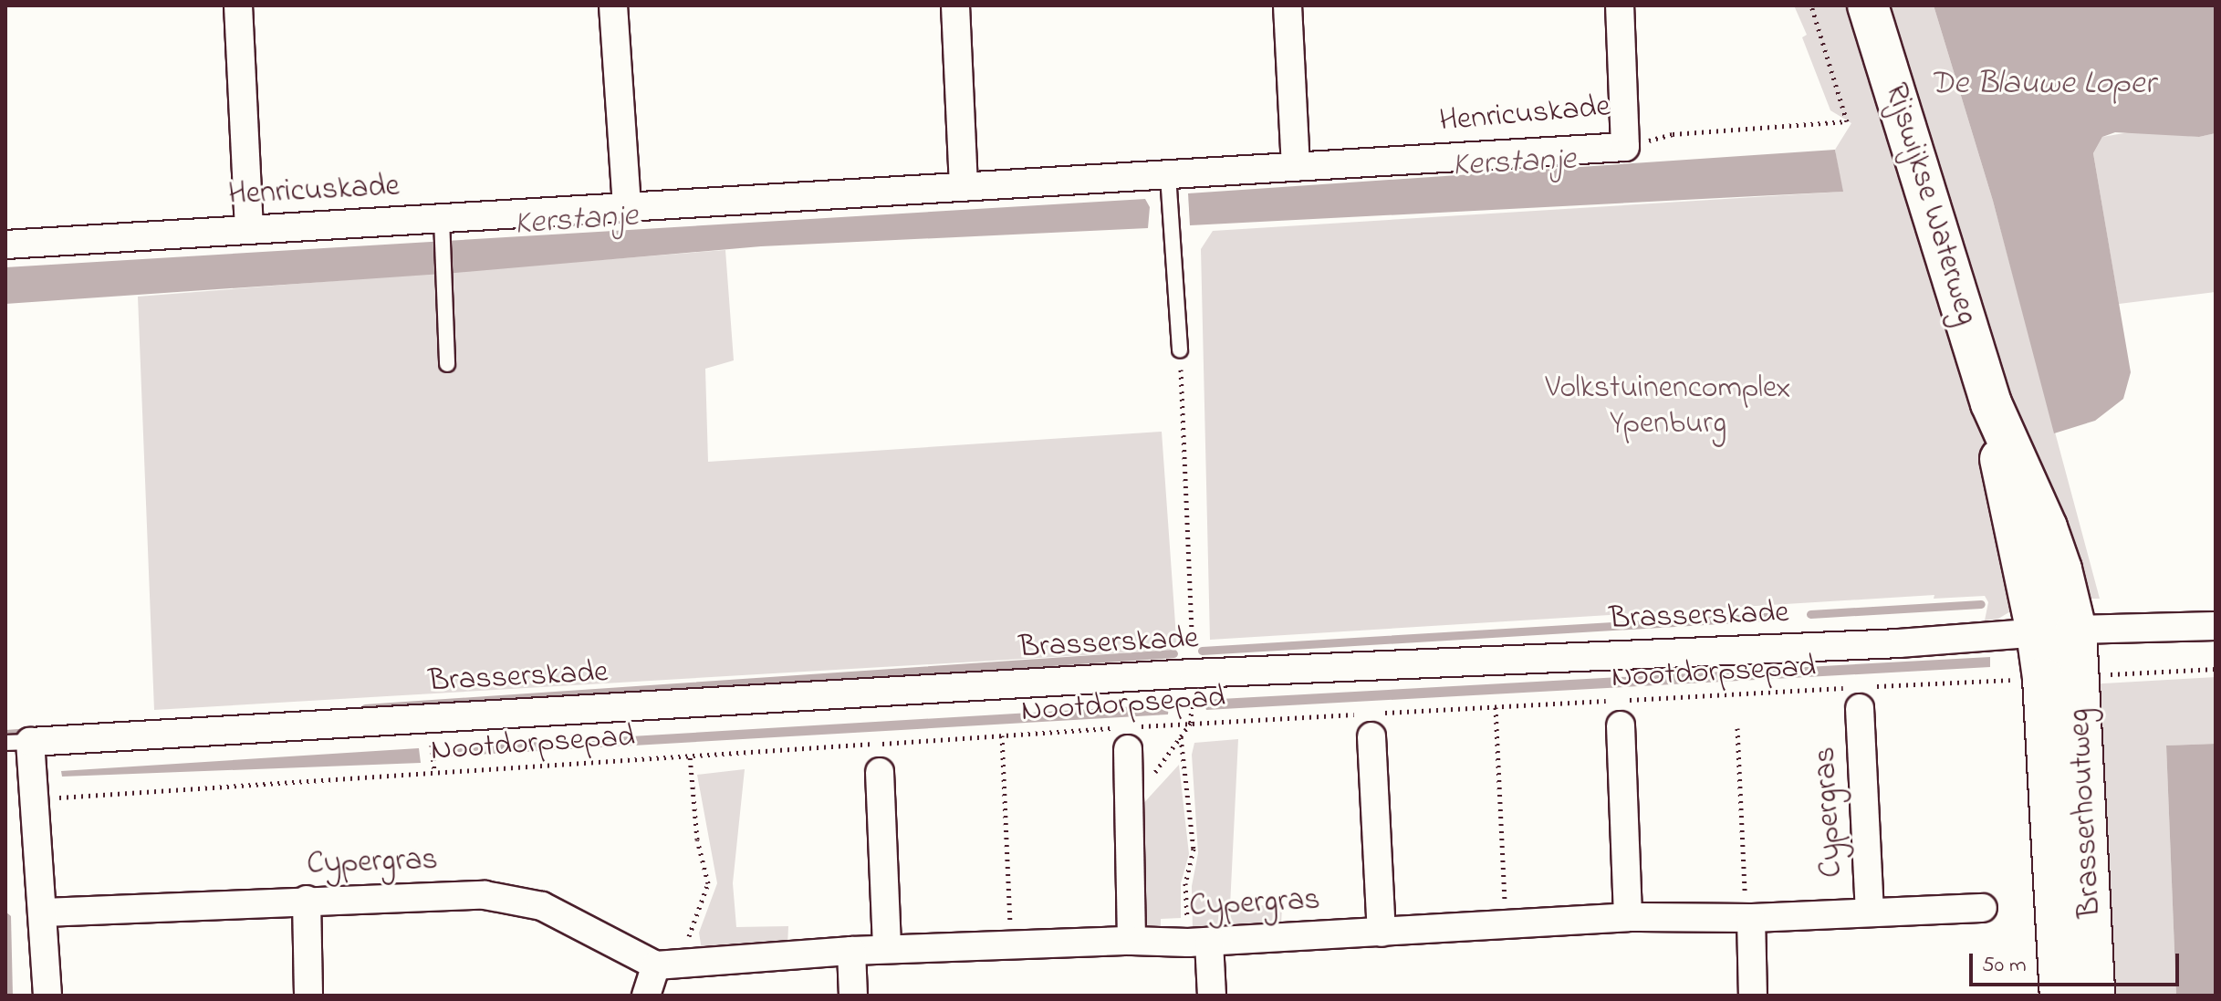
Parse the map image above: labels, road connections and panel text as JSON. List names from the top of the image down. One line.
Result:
{"streets":{"main road":["Rijswijkse Waterweg","Brasserhoutweg"],"street":["Henricuskade","Brasserskade","Cypergras"],"path":["Nootdorpsepad"]},"crossings":[["Rijswijkse Waterweg","Brasserskade"],["Rijswijkse Waterweg","Brasserhoutweg"],["Brasserskade","Brasserhoutweg"],["Nootdorpsepad","Cypergras"],["Nootdorpsepad","Brasserhoutweg"]],"water":["De Blauwe Loper","Kerstanje"],"parks":["Volkstuinencomplex Ypenburg"],"scale_bar":"50 m"}
